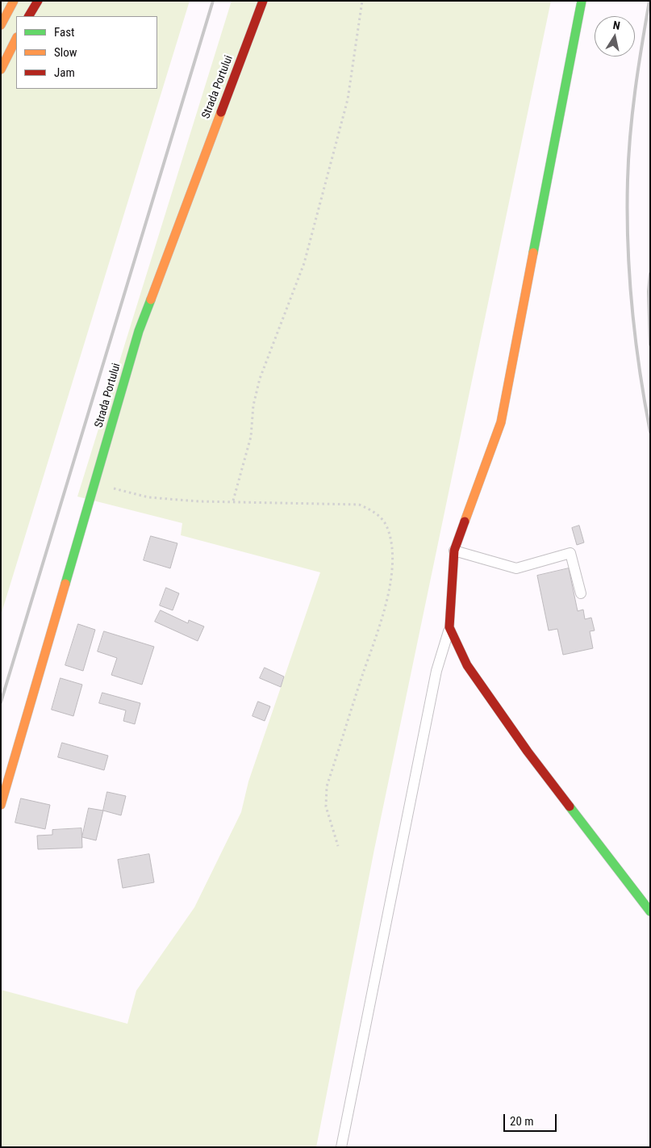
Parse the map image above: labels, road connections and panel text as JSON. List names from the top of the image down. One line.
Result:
{"streets":{"street":["Strada Portului"]},"legend":["Fast","Slow","Jam"],"scale_bar":"20 m","north":"top"}
